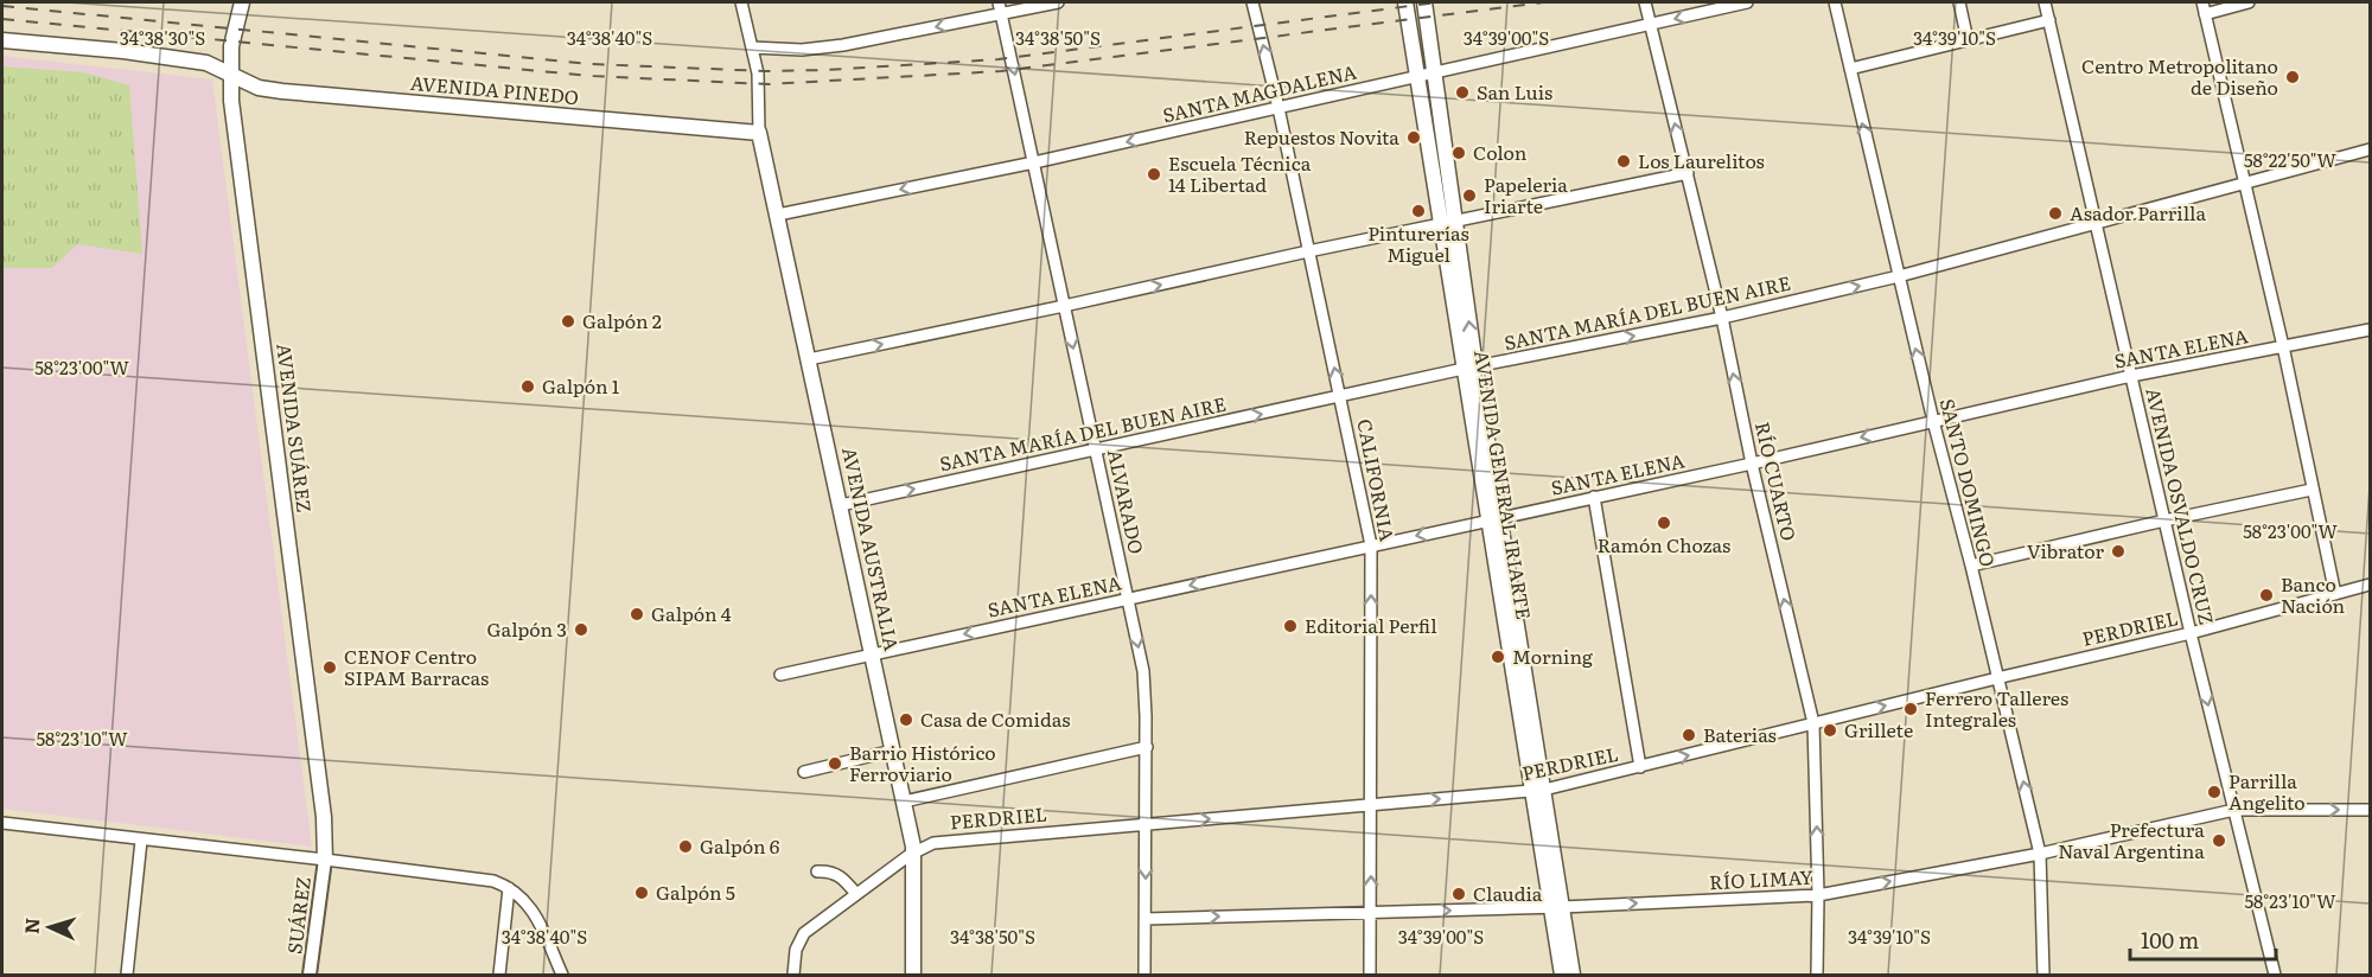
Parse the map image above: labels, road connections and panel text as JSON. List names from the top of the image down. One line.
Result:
{"streets":{"main road":["AVENIDA PINEDO","AVENIDA SUÁREZ","AVENIDA GENERAL IRIARTE","AVENIDA AUSTRALIA"],"street":["SANTA MAGDALENA","SANTA MARÍA DEL BUEN AIRE","SANTA ELENA","CALIFORNIA","RÍO CUARTO","SANTO DOMINGO","ALVARADO","AVENIDA OSVALDO CRUZ","PERDRIEL","RÍO LIMAY","SUÁREZ"]},"crossings":[["AVENIDA PINEDO","AVENIDA SUÁREZ"],["AVENIDA PINEDO","AVENIDA AUSTRALIA"],["SANTA MAGDALENA","CALIFORNIA"],["SANTA MAGDALENA","RÍO CUARTO"],["SANTA MAGDALENA","AVENIDA GENERAL IRIARTE"],["SANTA MAGDALENA","ALVARADO"],["SANTA MAGDALENA","AVENIDA AUSTRALIA"],["SANTA MARÍA DEL BUEN AIRE","CALIFORNIA"],["SANTA MARÍA DEL BUEN AIRE","RÍO CUARTO"],["SANTA MARÍA DEL BUEN AIRE","SANTO DOMINGO"],["SANTA MARÍA DEL BUEN AIRE","AVENIDA GENERAL IRIARTE"],["SANTA MARÍA DEL BUEN AIRE","ALVARADO"],["SANTA MARÍA DEL BUEN AIRE","AVENIDA OSVALDO CRUZ"],["SANTA MARÍA DEL BUEN AIRE","AVENIDA AUSTRALIA"],["SANTA ELENA","CALIFORNIA"],["SANTA ELENA","RÍO CUARTO"],["SANTA ELENA","SANTO DOMINGO"],["SANTA ELENA","AVENIDA GENERAL IRIARTE"],["SANTA ELENA","ALVARADO"],["SANTA ELENA","AVENIDA OSVALDO CRUZ"],["SANTA ELENA","AVENIDA AUSTRALIA"],["AVENIDA SUÁREZ","SUÁREZ"],["CALIFORNIA","PERDRIEL"],["CALIFORNIA","RÍO LIMAY"],["RÍO CUARTO","PERDRIEL"],["RÍO CUARTO","RÍO LIMAY"],["SANTO DOMINGO","PERDRIEL"],["SANTO DOMINGO","RÍO LIMAY"],["AVENIDA GENERAL IRIARTE","PERDRIEL"],["AVENIDA GENERAL IRIARTE","RÍO LIMAY"],["ALVARADO","PERDRIEL"],["ALVARADO","RÍO LIMAY"],["AVENIDA OSVALDO CRUZ","PERDRIEL"],["AVENIDA OSVALDO CRUZ","RÍO LIMAY"],["AVENIDA AUSTRALIA","PERDRIEL"]],"one_way":["SANTA MAGDALENA","SANTA MARÍA DEL BUEN AIRE","SANTA ELENA","CALIFORNIA","RÍO CUARTO","SANTO DOMINGO","ALVARADO","PERDRIEL","RÍO LIMAY"],"places":["Centro Metropolitano de Diseño","San Luis","Repuestos Novita","Colon","Los Laurelitos","Escuela Técnica 14 Libertad","Papeleria Iriarte","Pinturerías Miguel","Asador Parrilla","Galpón 2","Galpón 1","Ramón Chozas","Vibrator","Banco Nación","Galpón 4","Editorial Perfil","Galpón 3","Morning","CENOF Centro SIPAM Barracas","Ferrero Talleres Integrales","Casa de Comidas","Grillete","Baterias","Barrio Histórico Ferroviario","Parrilla Angelito","Prefectura Naval Argentina","Galpón 6","Galpón 5","Claudia"],"scale_bar":"100 m","north":"left","coordinates":["34°38'30\"S","34°38'40\"S","34°38'50\"S","34°39'00\"S","34°39'10\"S","58°22'50\"W","58°23'00\"W","58°23'10\"W"]}
